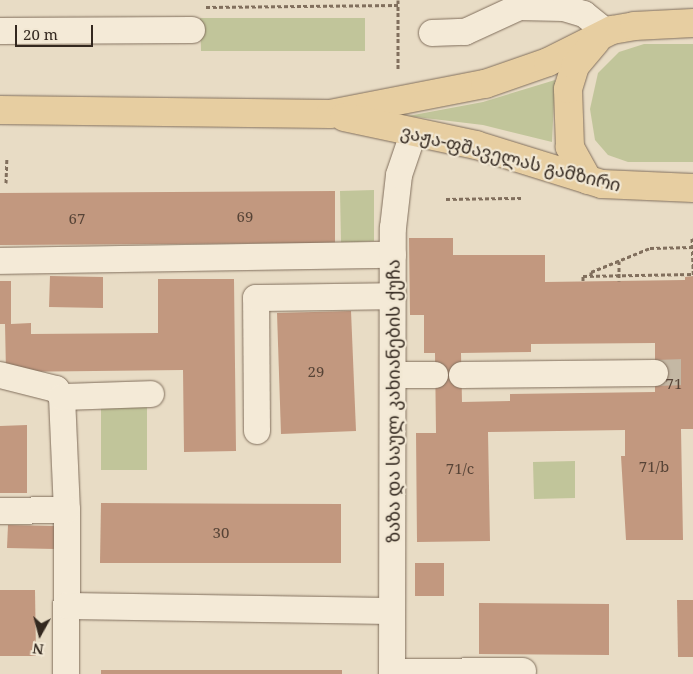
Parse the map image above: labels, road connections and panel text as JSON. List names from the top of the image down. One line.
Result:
{"streets":{"main road":["ვაჟა-ფშაველას გამზირი"],"street":["ზაზა და საულ კახიანების ქუჩა"]},"crossings":[["ვაჟა-ფშაველას გამზირი","ზაზა და საულ კახიანების ქუჩა"]],"house_numbers":["69","67","29","71","71/b","71/c","30"],"scale_bar":"20 m","north":"bottom"}
